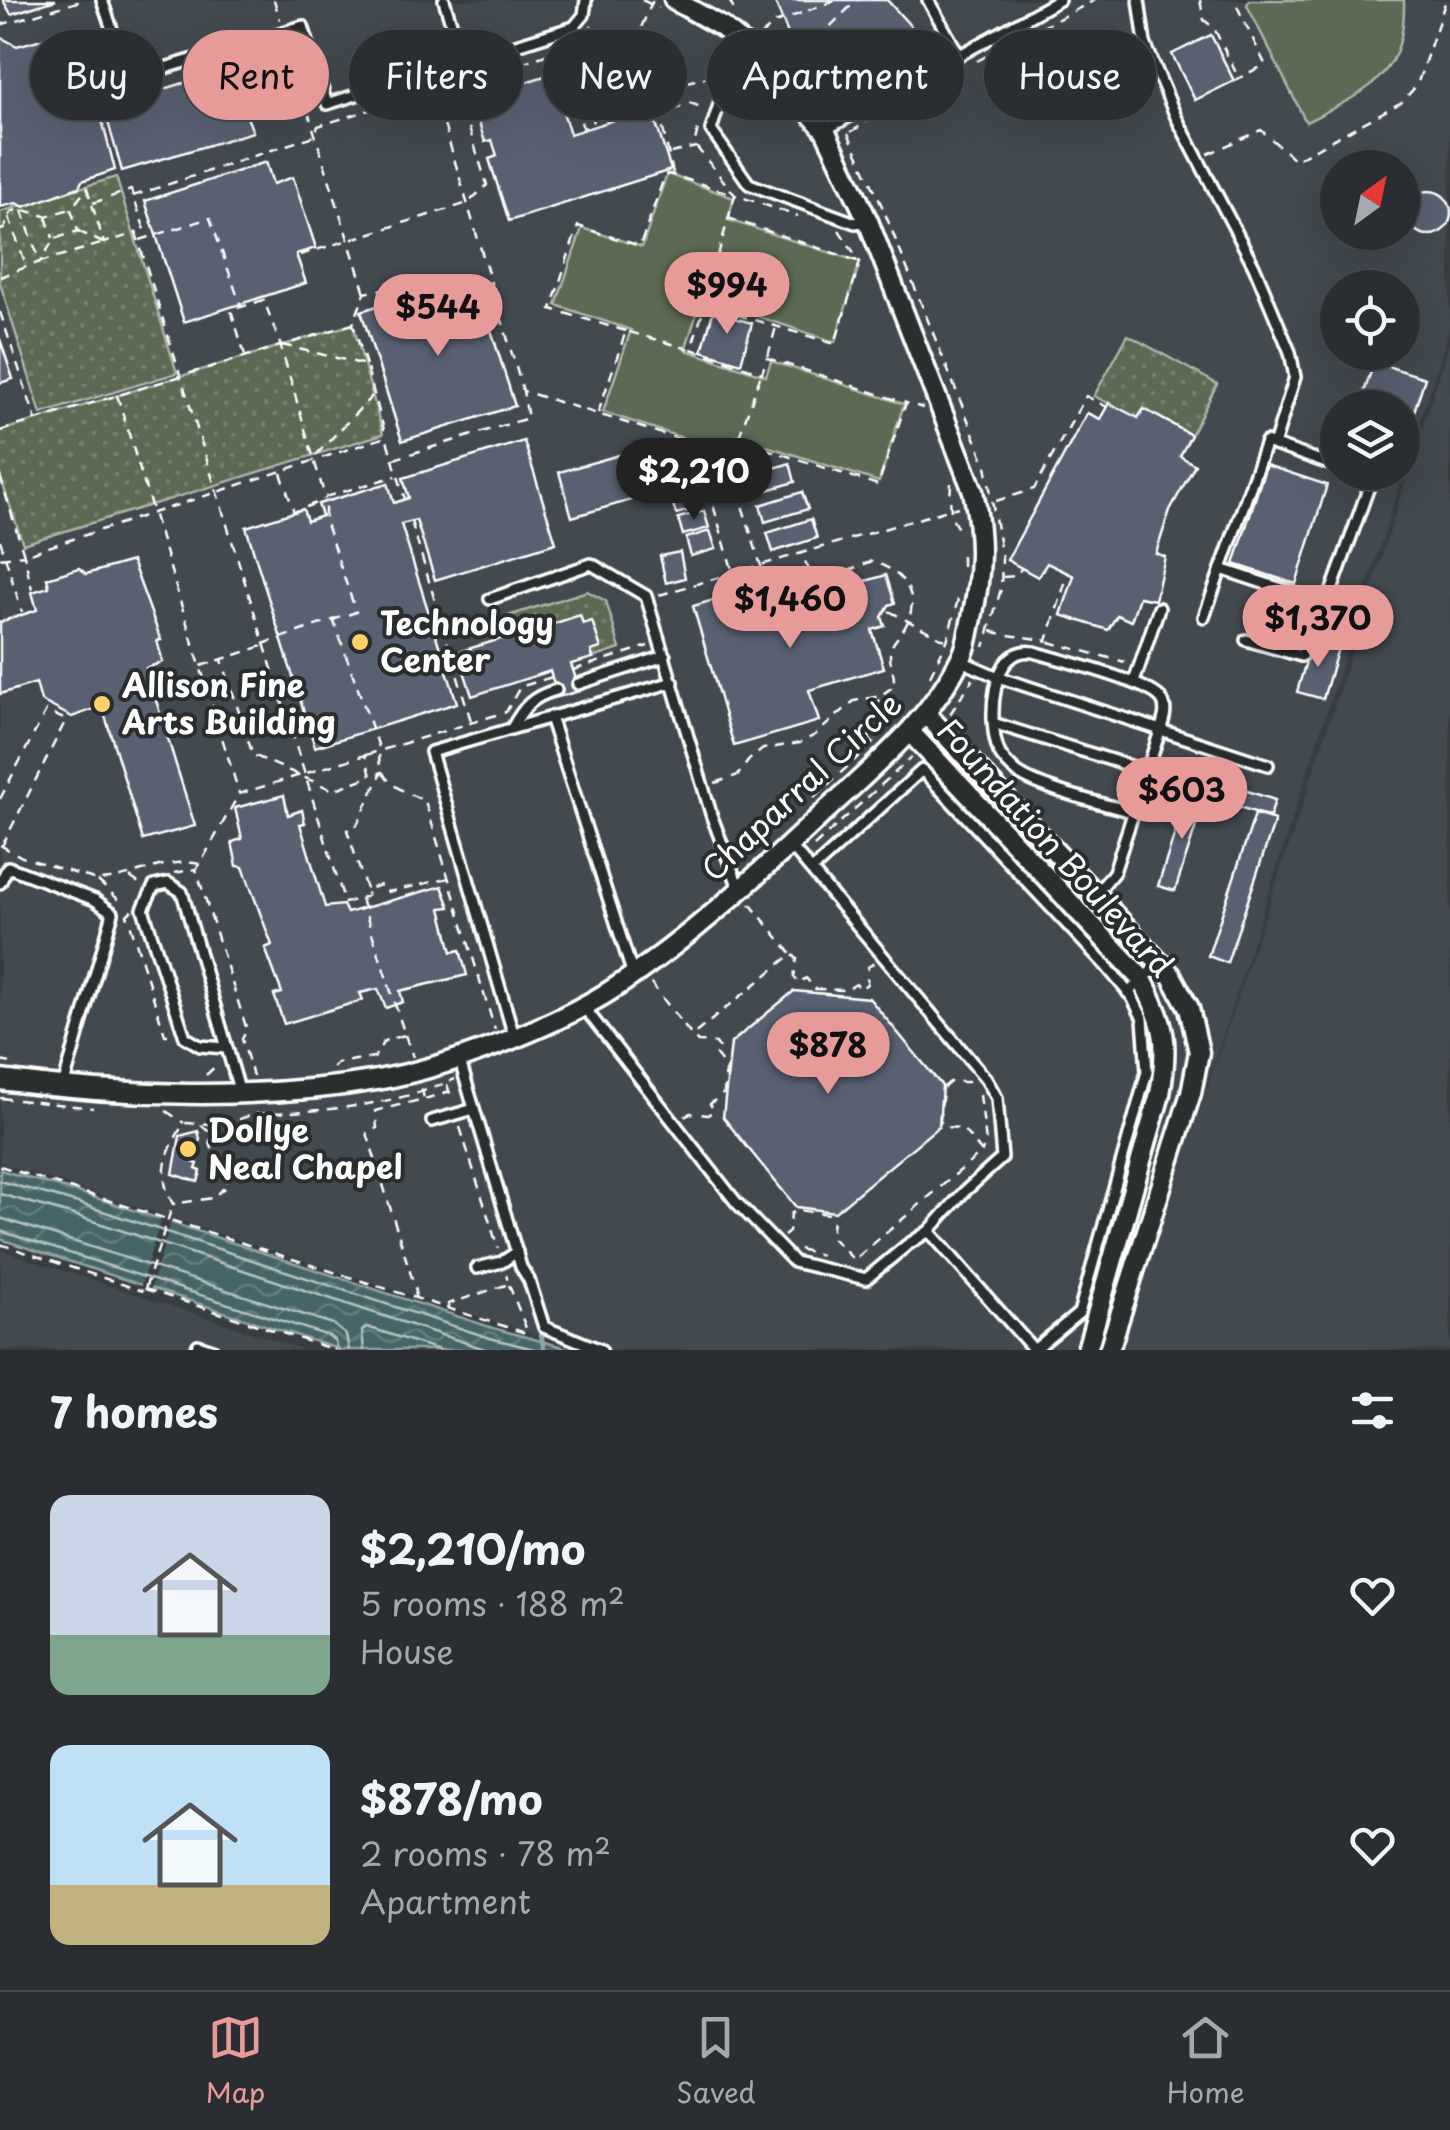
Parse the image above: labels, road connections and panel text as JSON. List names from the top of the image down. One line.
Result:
{"streets":{"street":["Chaparral Circle","Foundation Boulevard"]},"crossings":[["Chaparral Circle","Foundation Boulevard"]],"places":["Technology Center","Allison Fine Arts Building","Dollye Neal Chapel"],"north":"top right","page":{"chip":["Buy","Rent","Filters","New","Apartment","House"],"price":["$994","$544","$2,210","$1,460","$1,370","$603","$878"],"heading":"7 homes","list":[{"name":"$2,210/mo","note":"5 rooms · 188 m² · House"},{"name":"$878/mo","note":"2 rooms · 78 m² · Apartment"}],"tabs":["Map","Saved","Home"]}}
